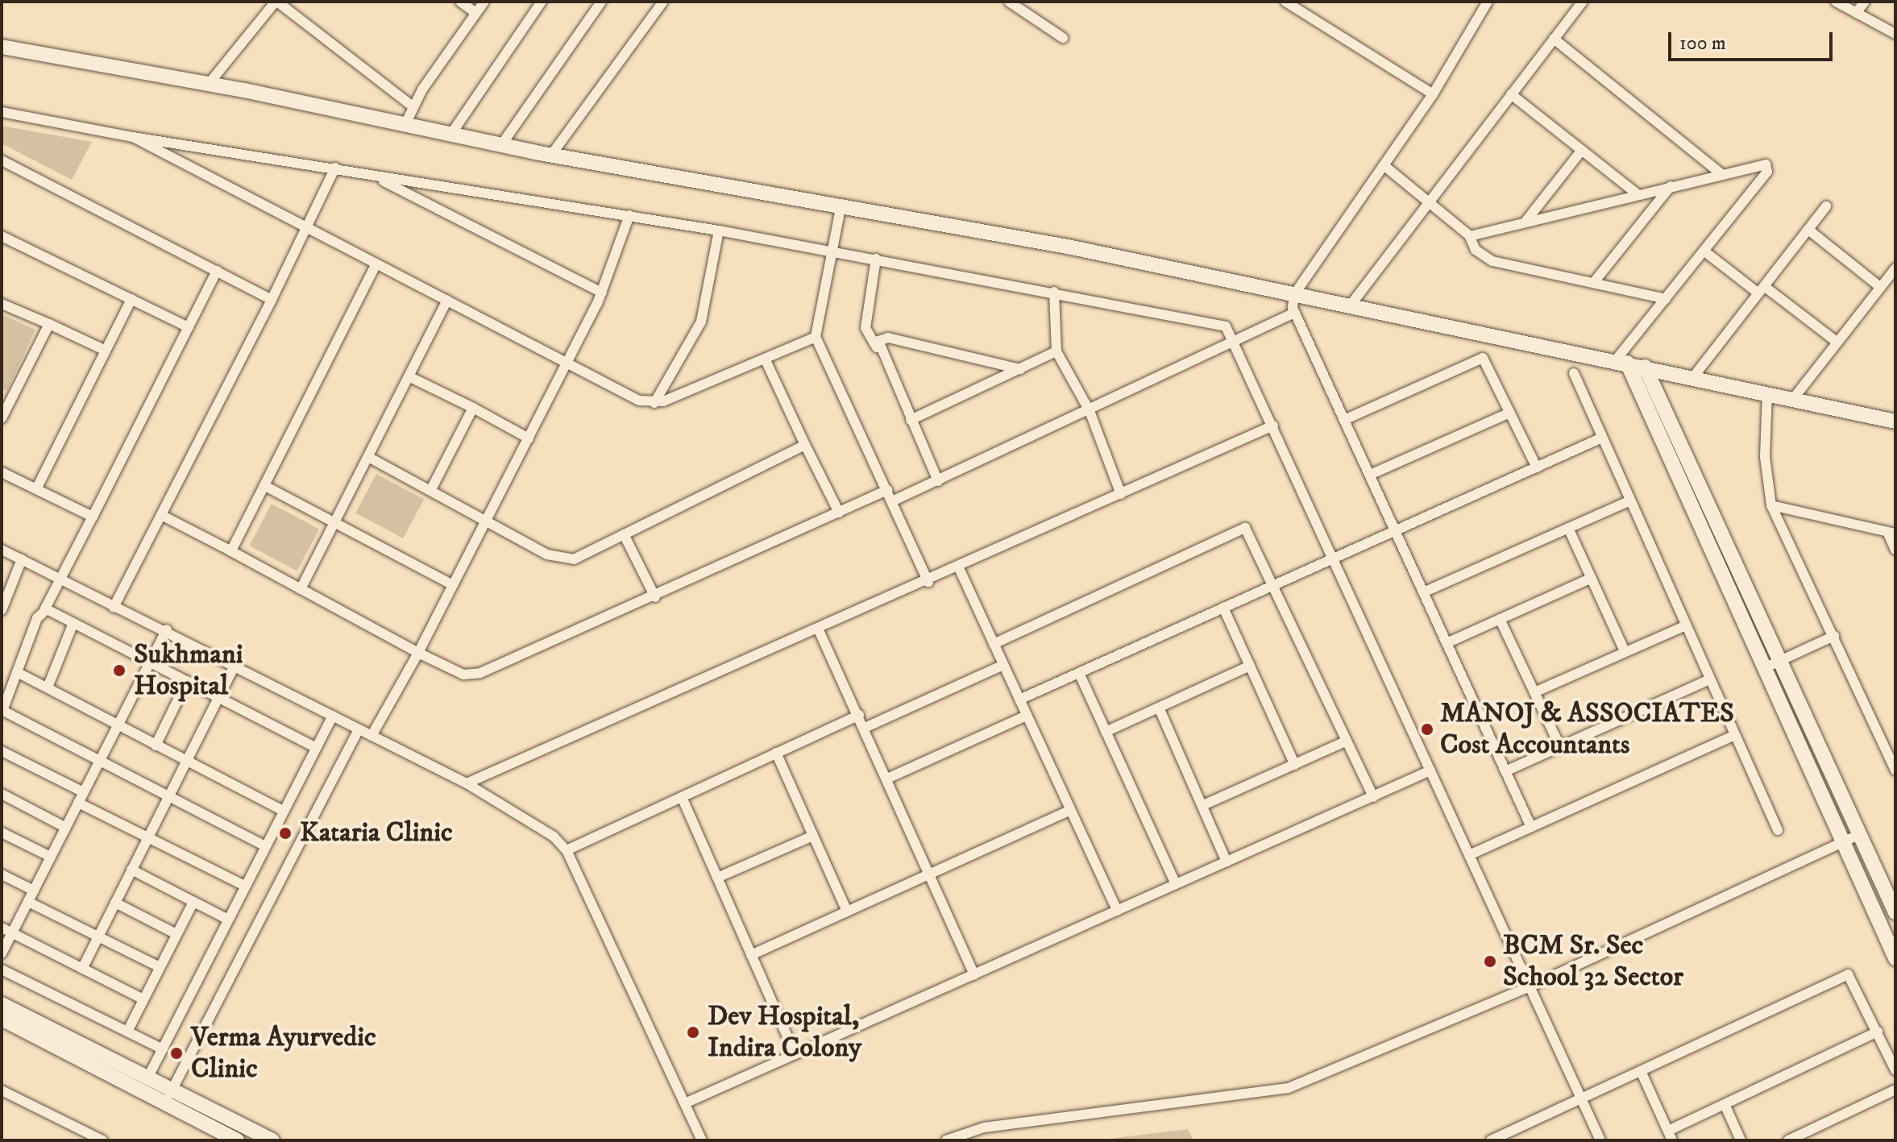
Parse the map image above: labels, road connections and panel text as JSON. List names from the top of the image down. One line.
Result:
{"places":["Sukhmani Hospital","MANOJ & ASSOCIATES Cost Accountants","Kataria Clinic","BCM Sr. Sec School 32 Sector","Dev Hospital, Indira Colony","Verma Ayurvedic Clinic"],"scale_bar":"100 m"}
